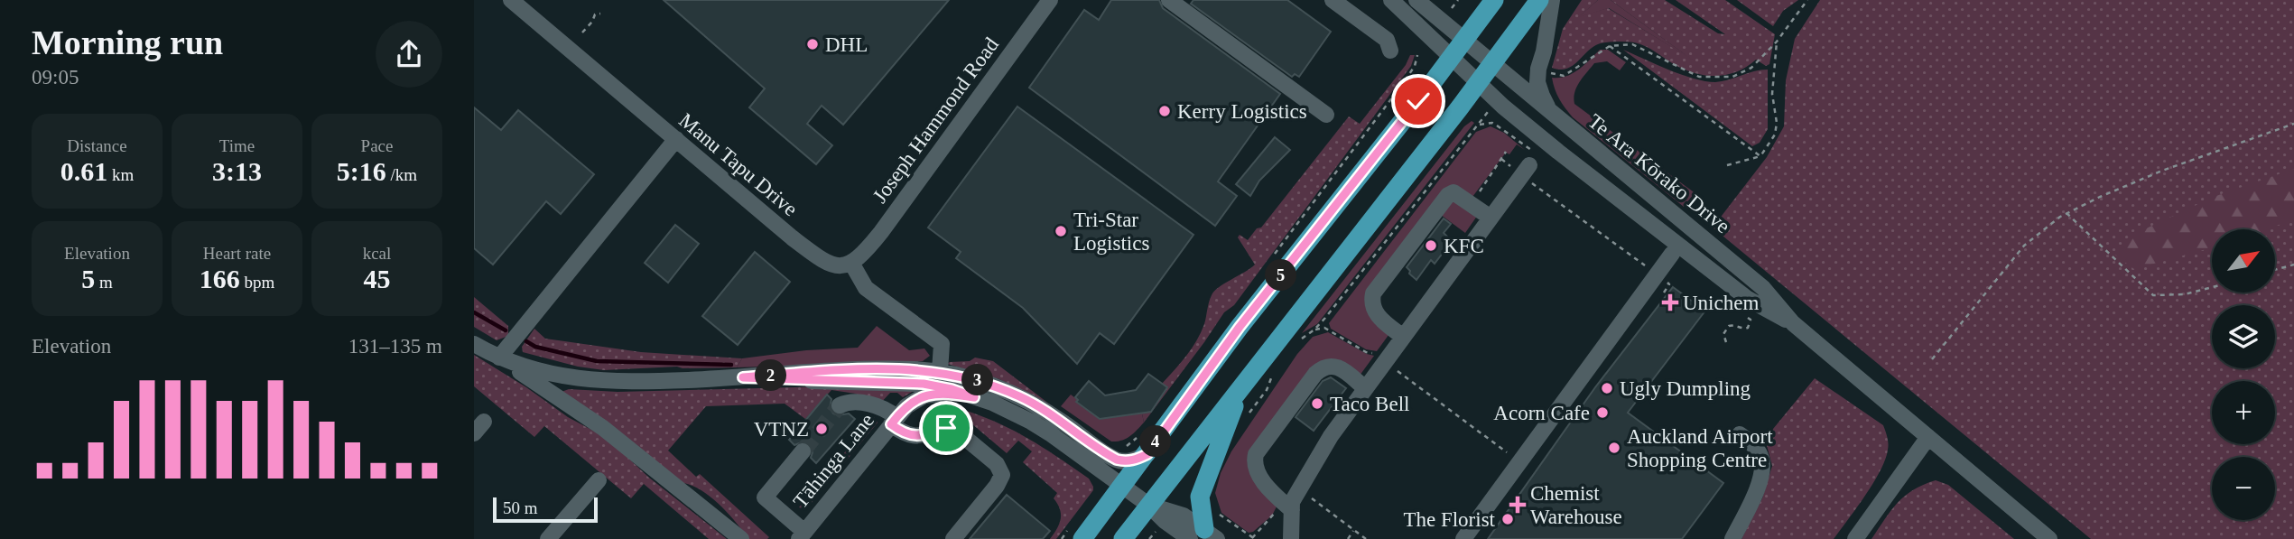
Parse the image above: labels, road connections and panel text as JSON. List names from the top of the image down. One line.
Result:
{"streets":{"street":["Joseph Hammond Road","Manu Tapu Drive","Te Ara Kōrako Drive","Tāhinga Lane"]},"crossings":[["Joseph Hammond Road","Manu Tapu Drive"]],"places":{"other":["DHL","Kerry Logistics","Tri-Star Logistics","KFC","Ugly Dumpling","Taco Bell","Acorn Cafe","VTNZ","Auckland Airport Shopping Centre","The Florist"],"health":["Unichem","Chemist Warehouse"]},"scale_bar":"50 m","north":"top right","page":{"heading":["Morning run","09:05"],"stats":[["Distance","0.61 km"],["Time","3:13"],["Pace","5:16 /km"],["Elevation","5 m"],["Heart rate","166 bpm"],["kcal","45"]],"map_buttons":["+","−"],"pins":["5","2","3","4"],"chart":["Elevation","131–135 m"],"scale":"50 m"}}
